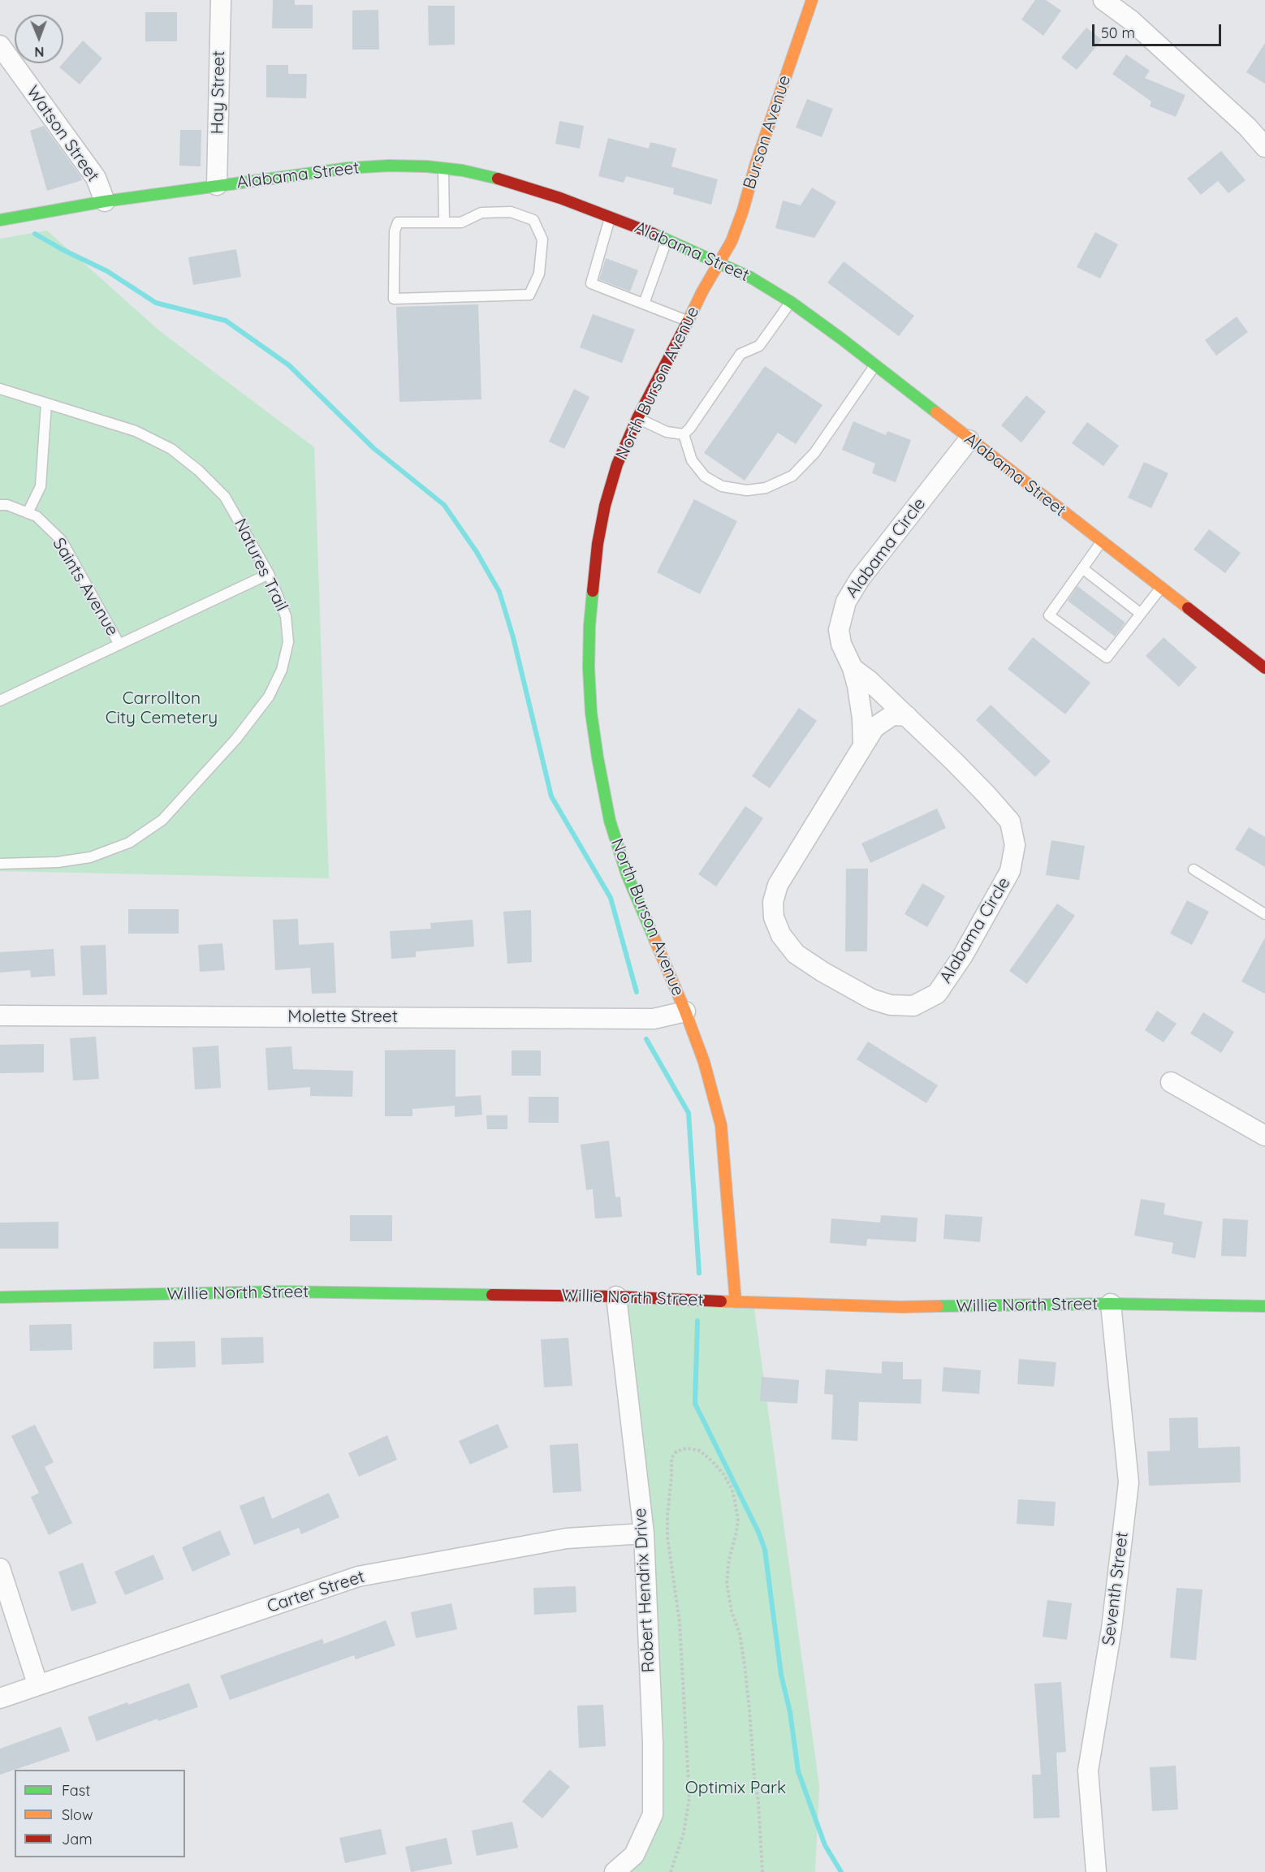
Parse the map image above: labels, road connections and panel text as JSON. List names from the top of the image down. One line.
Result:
{"streets":{"street":["Hay Street","Burson Avenue","Watson Street","Alabama Street","North Burson Avenue","Alabama Circle","Molette Street","Willie North Street","Seventh Street","Robert Hendrix Drive","Carter Street"],"lane":["Natures Trail","Saints Avenue"]},"crossings":[["Hay Street","Alabama Street"],["Burson Avenue","Alabama Street"],["Burson Avenue","North Burson Avenue"],["Watson Street","Alabama Street"],["Alabama Street","North Burson Avenue"],["Alabama Street","Alabama Circle"],["North Burson Avenue","Molette Street"],["North Burson Avenue","Willie North Street"],["Willie North Street","Seventh Street"],["Willie North Street","Robert Hendrix Drive"],["Robert Hendrix Drive","Carter Street"]],"parks":["Carrollton City Cemetery","Optimix Park"],"legend":["Fast","Slow","Jam"],"scale_bar":"50 m","north":"bottom"}
